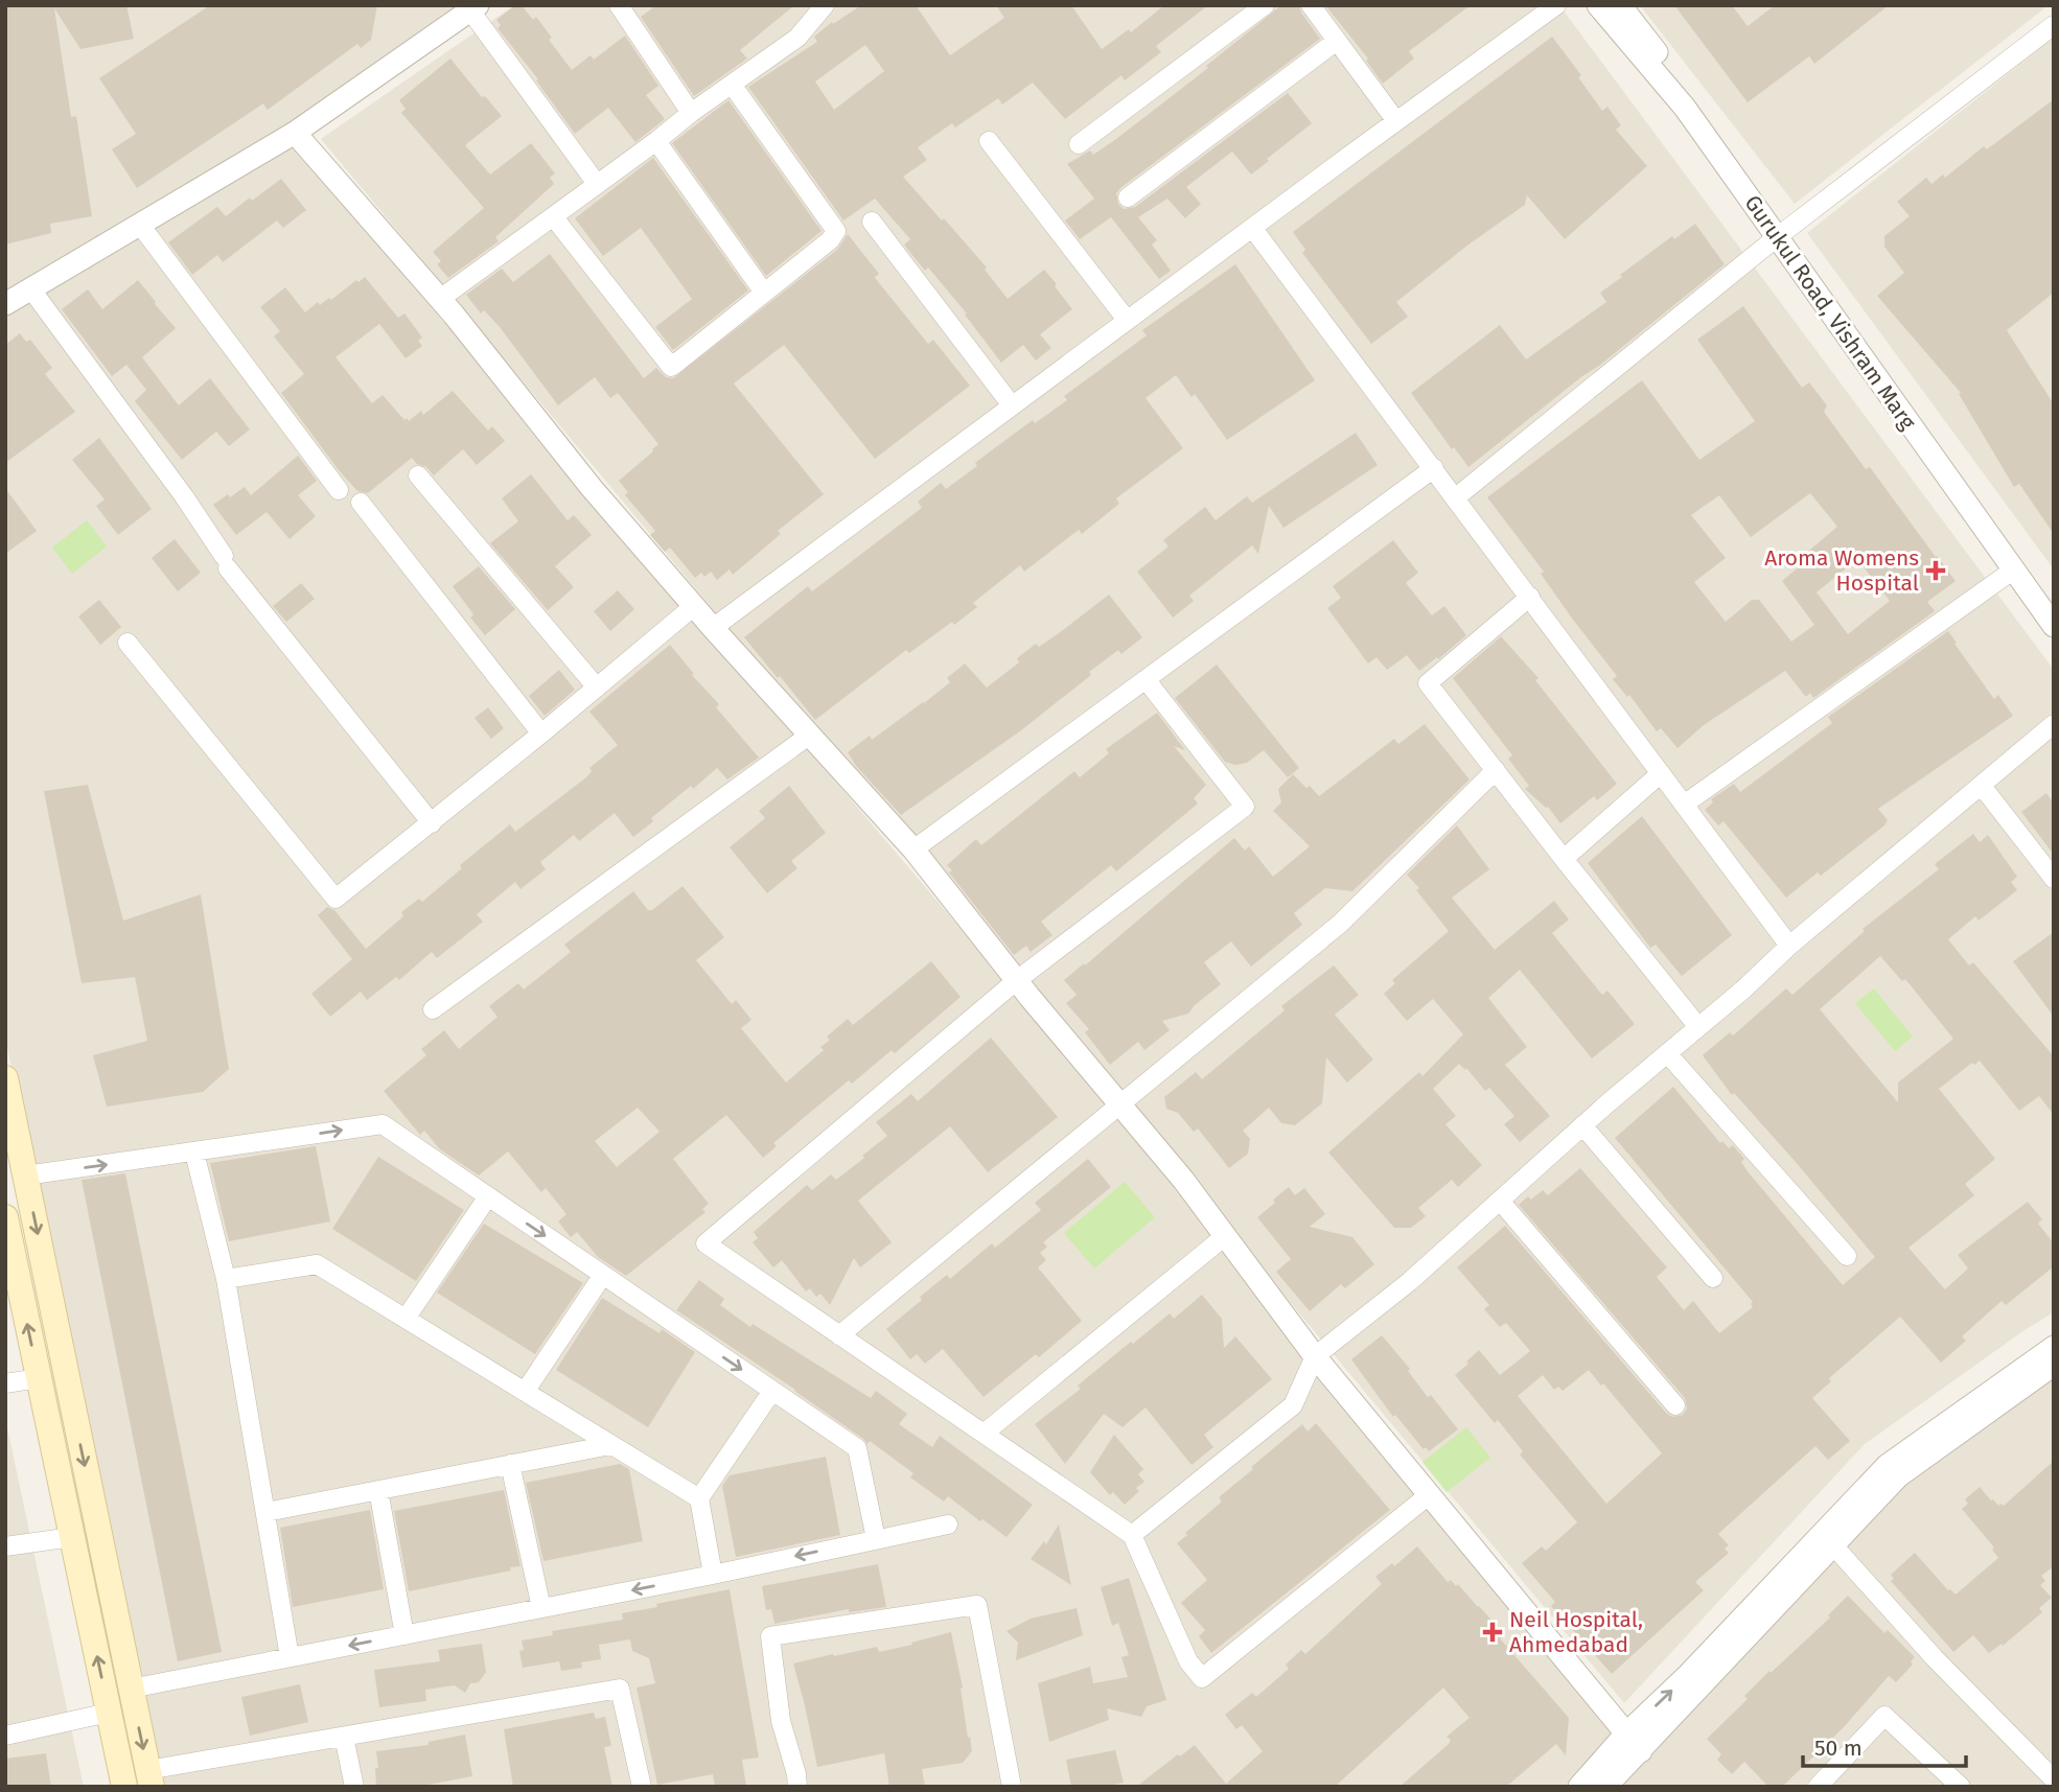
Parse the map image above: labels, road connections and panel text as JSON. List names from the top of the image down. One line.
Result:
{"streets":{"street":["Gurukul Road, Vishram Marg"]},"places":{"health":["Aroma Womens Hospital","Neil Hospital, Ahmedabad"]},"scale_bar":"50 m"}
